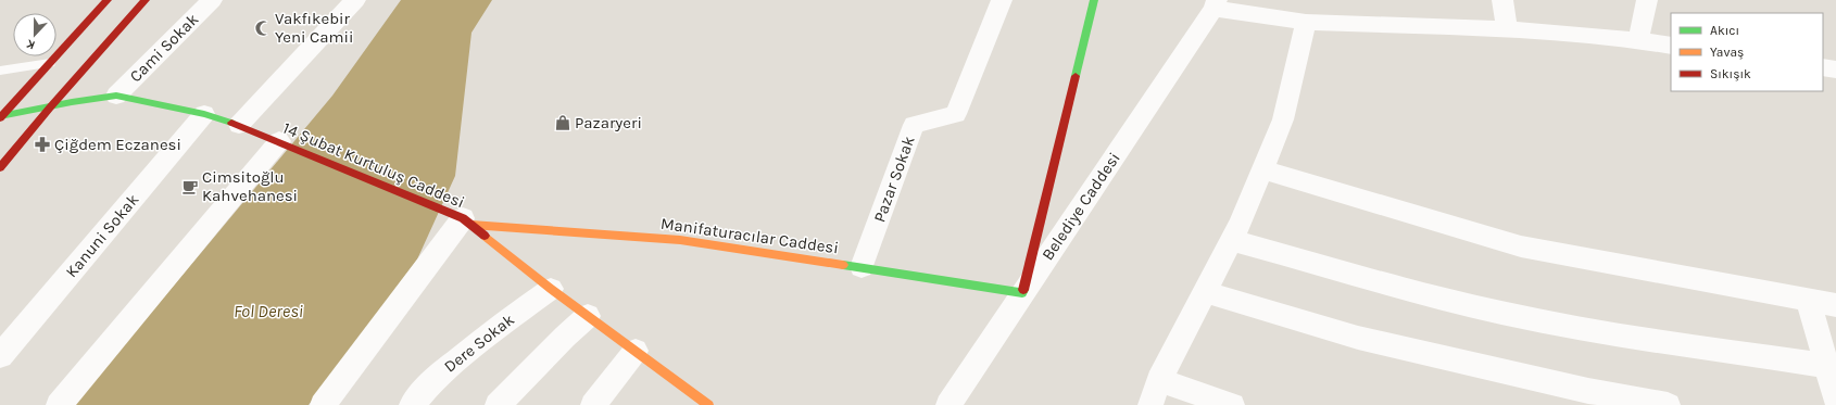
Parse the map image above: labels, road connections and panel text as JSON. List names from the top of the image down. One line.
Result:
{"streets":{"street":["Cami Sokak","14 Şubat Kurtuluş Caddesi","Pazar Sokak","Belediye Caddesi","Kanuni Sokak","Manifaturacılar Caddesi","Dere Sokak"]},"crossings":[["Cami Sokak","14 Şubat Kurtuluş Caddesi"],["14 Şubat Kurtuluş Caddesi","Kanuni Sokak"],["14 Şubat Kurtuluş Caddesi","Manifaturacılar Caddesi"],["14 Şubat Kurtuluş Caddesi","Dere Sokak"],["Pazar Sokak","Manifaturacılar Caddesi"],["Belediye Caddesi","Manifaturacılar Caddesi"]],"water":["Fol Deresi"],"places":{"mosque":["Vakfıkebir Yeni Camii"],"shop":["Pazaryeri"],"pharmacy":["Çiğdem Eczanesi"],"cafe":["Cimsitoğlu Kahvehanesi"]},"legend":["Akıcı","Yavaş","Sıkışık"],"north":"bottom"}
